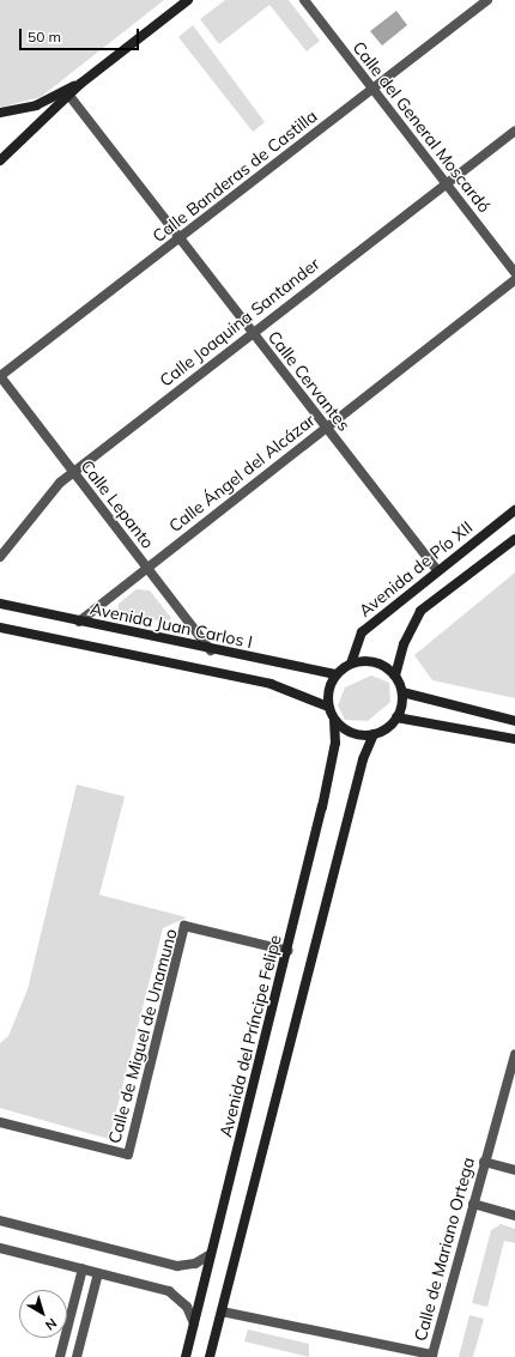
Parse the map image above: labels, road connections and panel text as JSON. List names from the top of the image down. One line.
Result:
{"streets":{"main road":["Avenida de Pío XII","Avenida Juan Carlos I","Avenida del Príncipe Felipe"],"street":["Calle del General Moscardó","Calle Banderas de Castilla","Calle Joaquina Santander","Calle Cervantes","Calle Ángel del Alcázar","Calle Lepanto","Calle de Miguel de Unamuno","Calle de Mariano Ortega"]},"crossings":[["Calle del General Moscardó","Calle Banderas de Castilla"],["Calle del General Moscardó","Calle Joaquina Santander"],["Calle Banderas de Castilla","Calle Cervantes"],["Calle Banderas de Castilla","Calle Lepanto"],["Calle Joaquina Santander","Calle Cervantes"],["Calle Joaquina Santander","Calle Lepanto"],["Calle Cervantes","Calle Ángel del Alcázar"],["Calle Cervantes","Avenida de Pío XII"],["Calle Ángel del Alcázar","Calle Lepanto"],["Calle Ángel del Alcázar","Avenida Juan Carlos I"],["Calle Lepanto","Avenida Juan Carlos I"],["Avenida de Pío XII","Avenida Juan Carlos I"],["Avenida de Pío XII","Avenida del Príncipe Felipe"],["Avenida Juan Carlos I","Avenida del Príncipe Felipe"],["Calle de Miguel de Unamuno","Avenida del Príncipe Felipe"]],"scale_bar":"50 m","north":"bottom right"}
